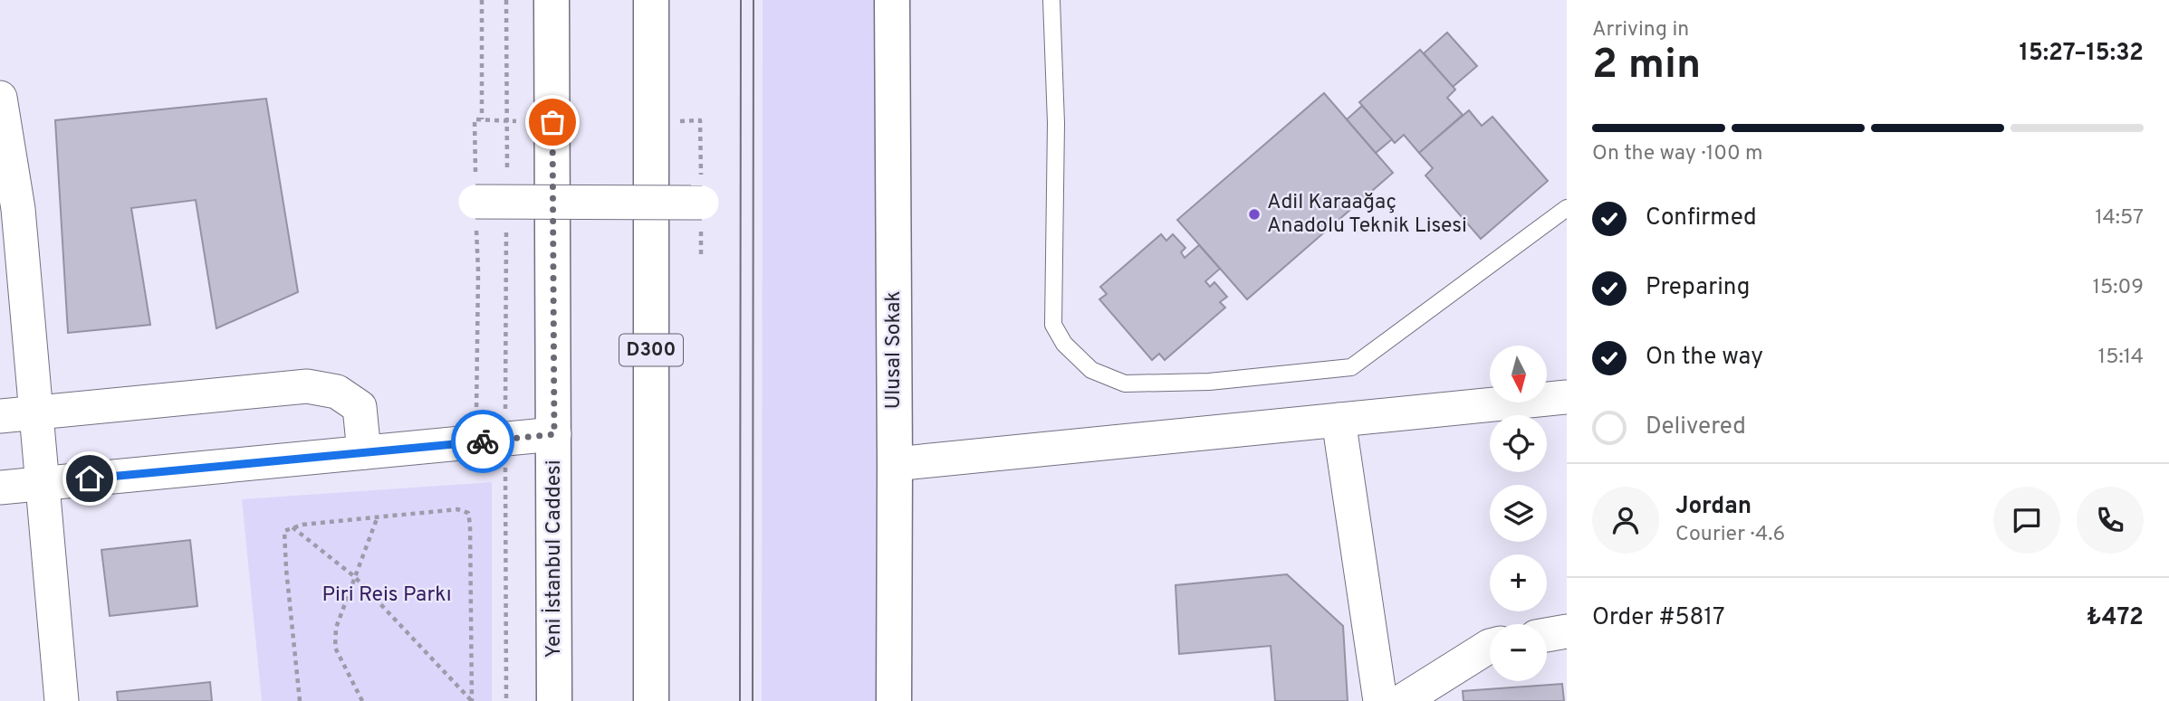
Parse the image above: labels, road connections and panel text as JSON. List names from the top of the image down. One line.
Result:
{"streets":{"main road":["D300","Ulusal Sokak","Yeni İstanbul Caddesi"]},"parks":["Piri Reis Parkı"],"places":["Adil Karaağaç Anadolu Teknik Lisesi"],"north":"bottom","page":{"heading":["2 min","Arriving in","15:27–15:32"],"panel":["Jordan","Courier · 4.6","Order #5817","₺472"],"bar":"On the way · 100 m","list":[["Confirmed","14:57"],["Preparing","15:09"],["On the way","15:14"],"Delivered"],"map_buttons":["+","−"]}}
